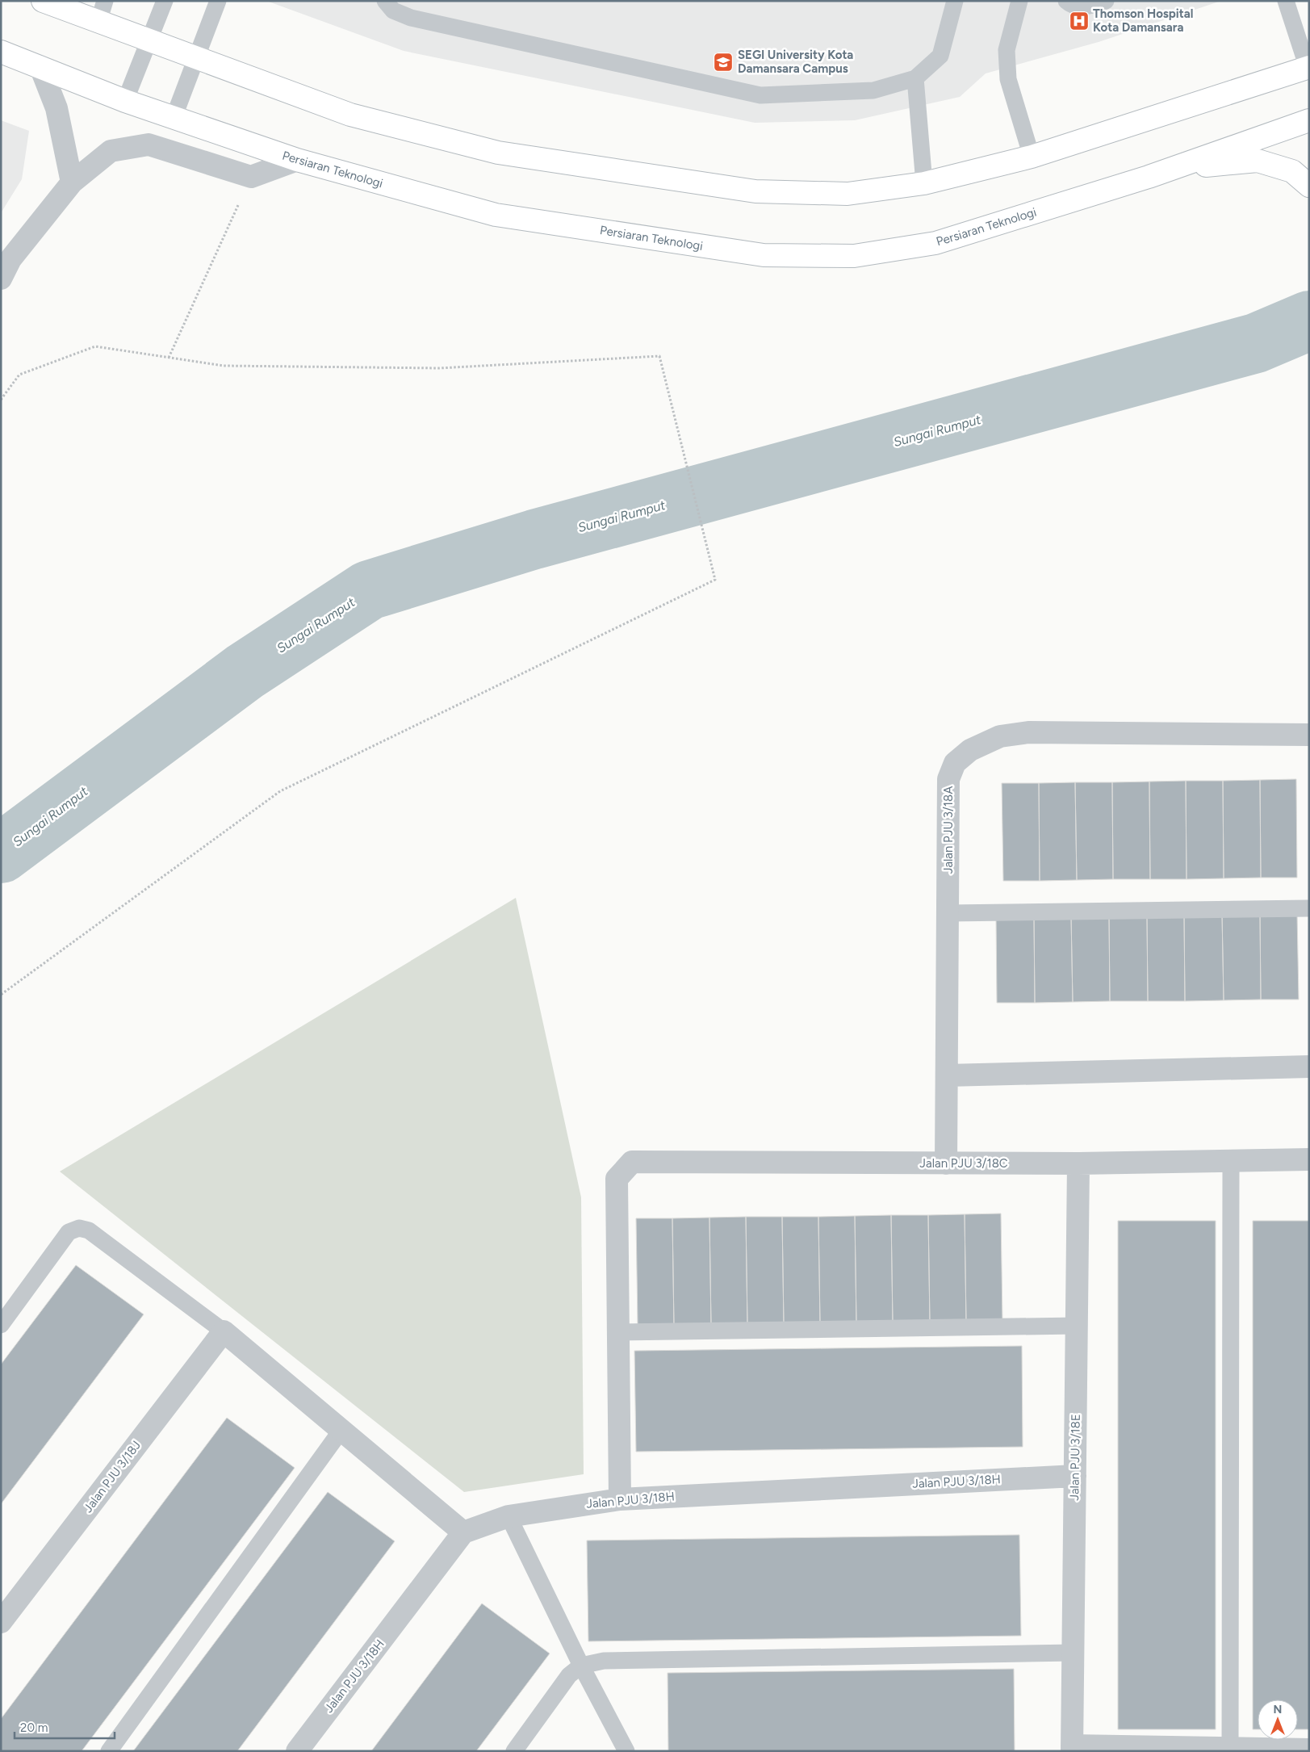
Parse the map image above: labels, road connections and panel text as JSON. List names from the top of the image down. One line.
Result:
{"streets":{"street":["Persiaran Teknologi","Jalan PJU 3/18A","Jalan PJU 3/18C","Jalan PJU 3/18E","Jalan PJU 3/18J","Jalan PJU 3/18H"]},"crossings":[["Jalan PJU 3/18A","Jalan PJU 3/18C"],["Jalan PJU 3/18C","Jalan PJU 3/18E"],["Jalan PJU 3/18E","Jalan PJU 3/18H"]],"water":["Sungai Rumput"],"places":{"hospital":["Thomson Hospital Kota Damansara"],"school or university":["SEGI University Kota Damansara Campus"]},"scale_bar":"20 m","north":"top"}
